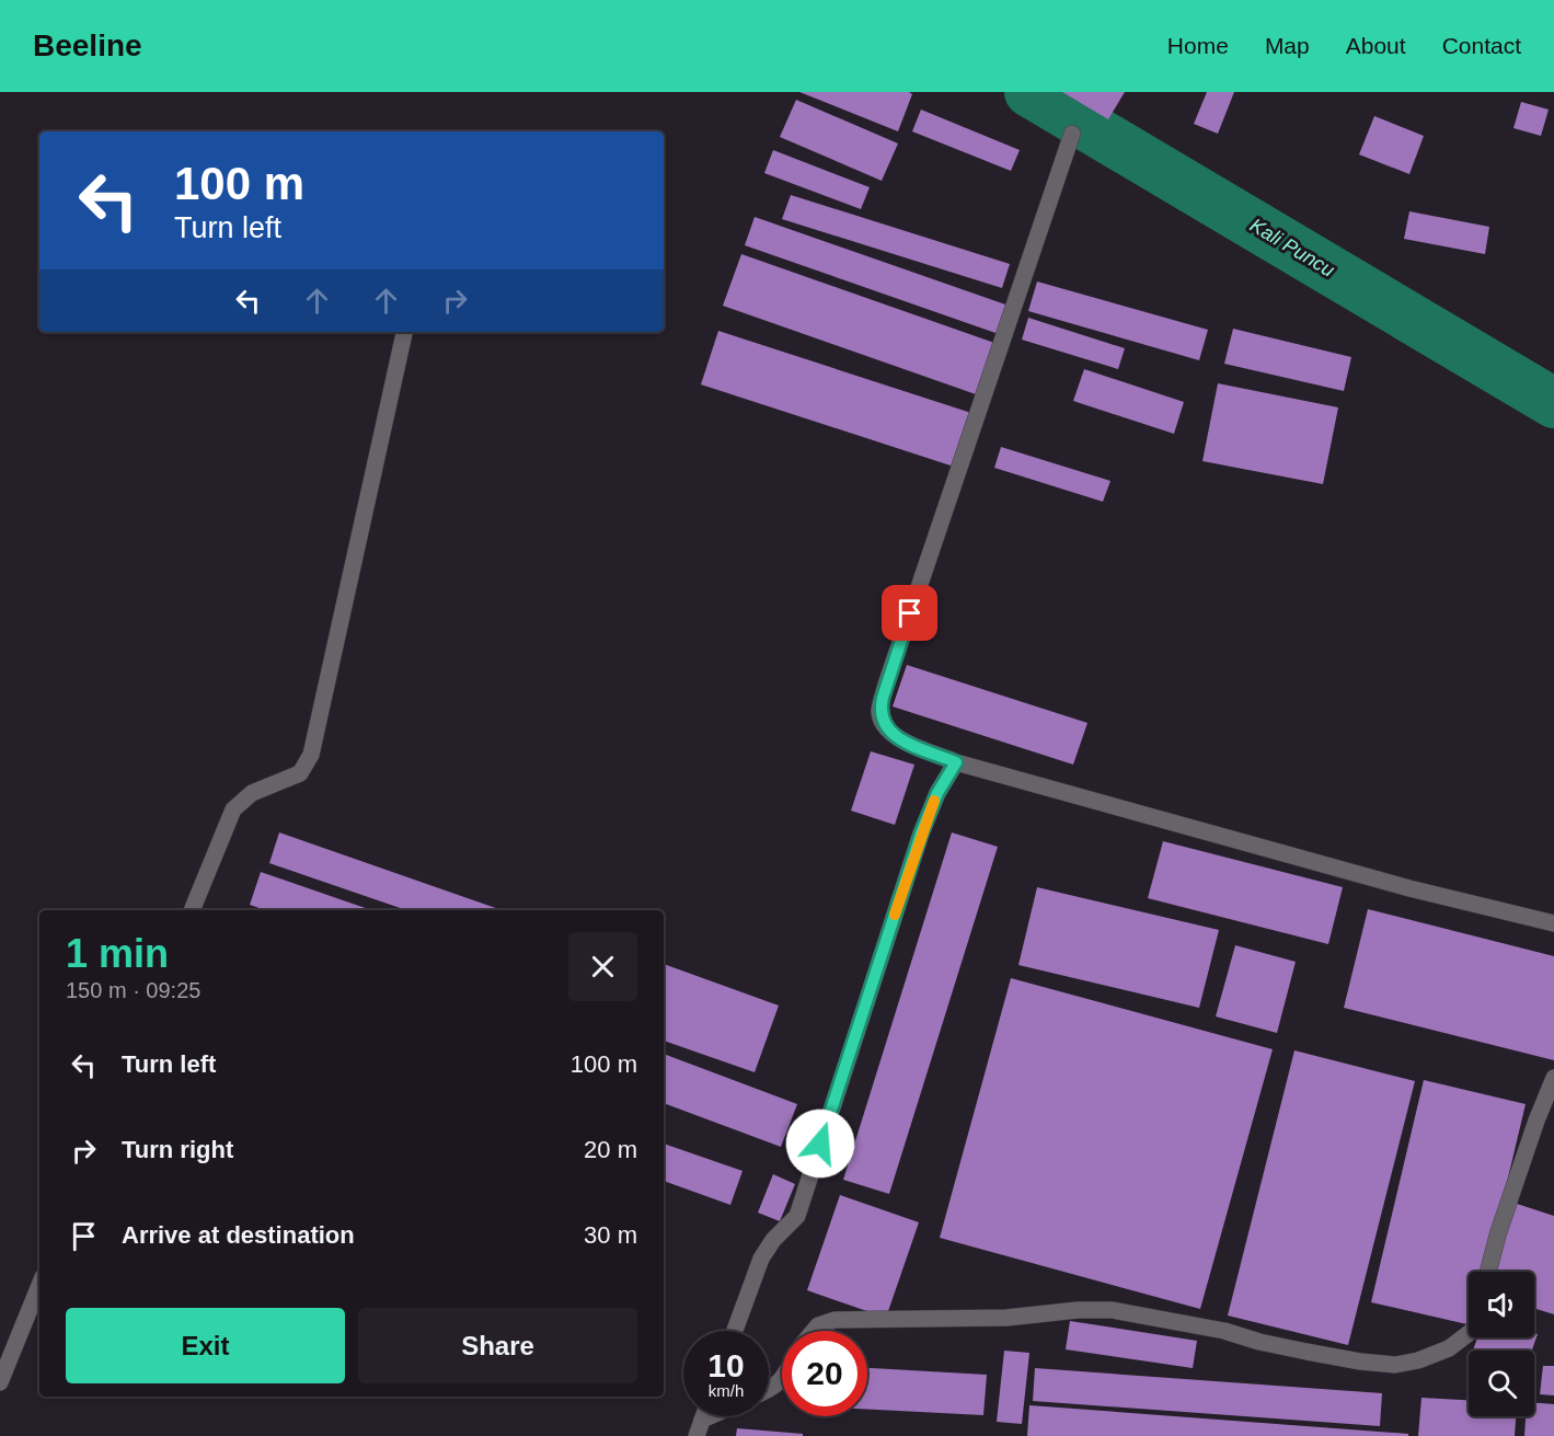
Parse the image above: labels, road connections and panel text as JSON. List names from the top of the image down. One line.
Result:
{"water":["Kali Puncu"],"page":{"header":"Beeline","nav":["Home","Map","About","Contact"],"turn":["100 m","Turn left"],"heading":["1 min","150 m · 09:25"],"list":[{"name":"Turn left","value":"100 m"},{"name":"Turn right","value":"20 m"},{"name":"Arrive at destination","value":"30 m"}],"buttons":["Exit","Share"],"speed":"10 km/h","limit":"20"}}
